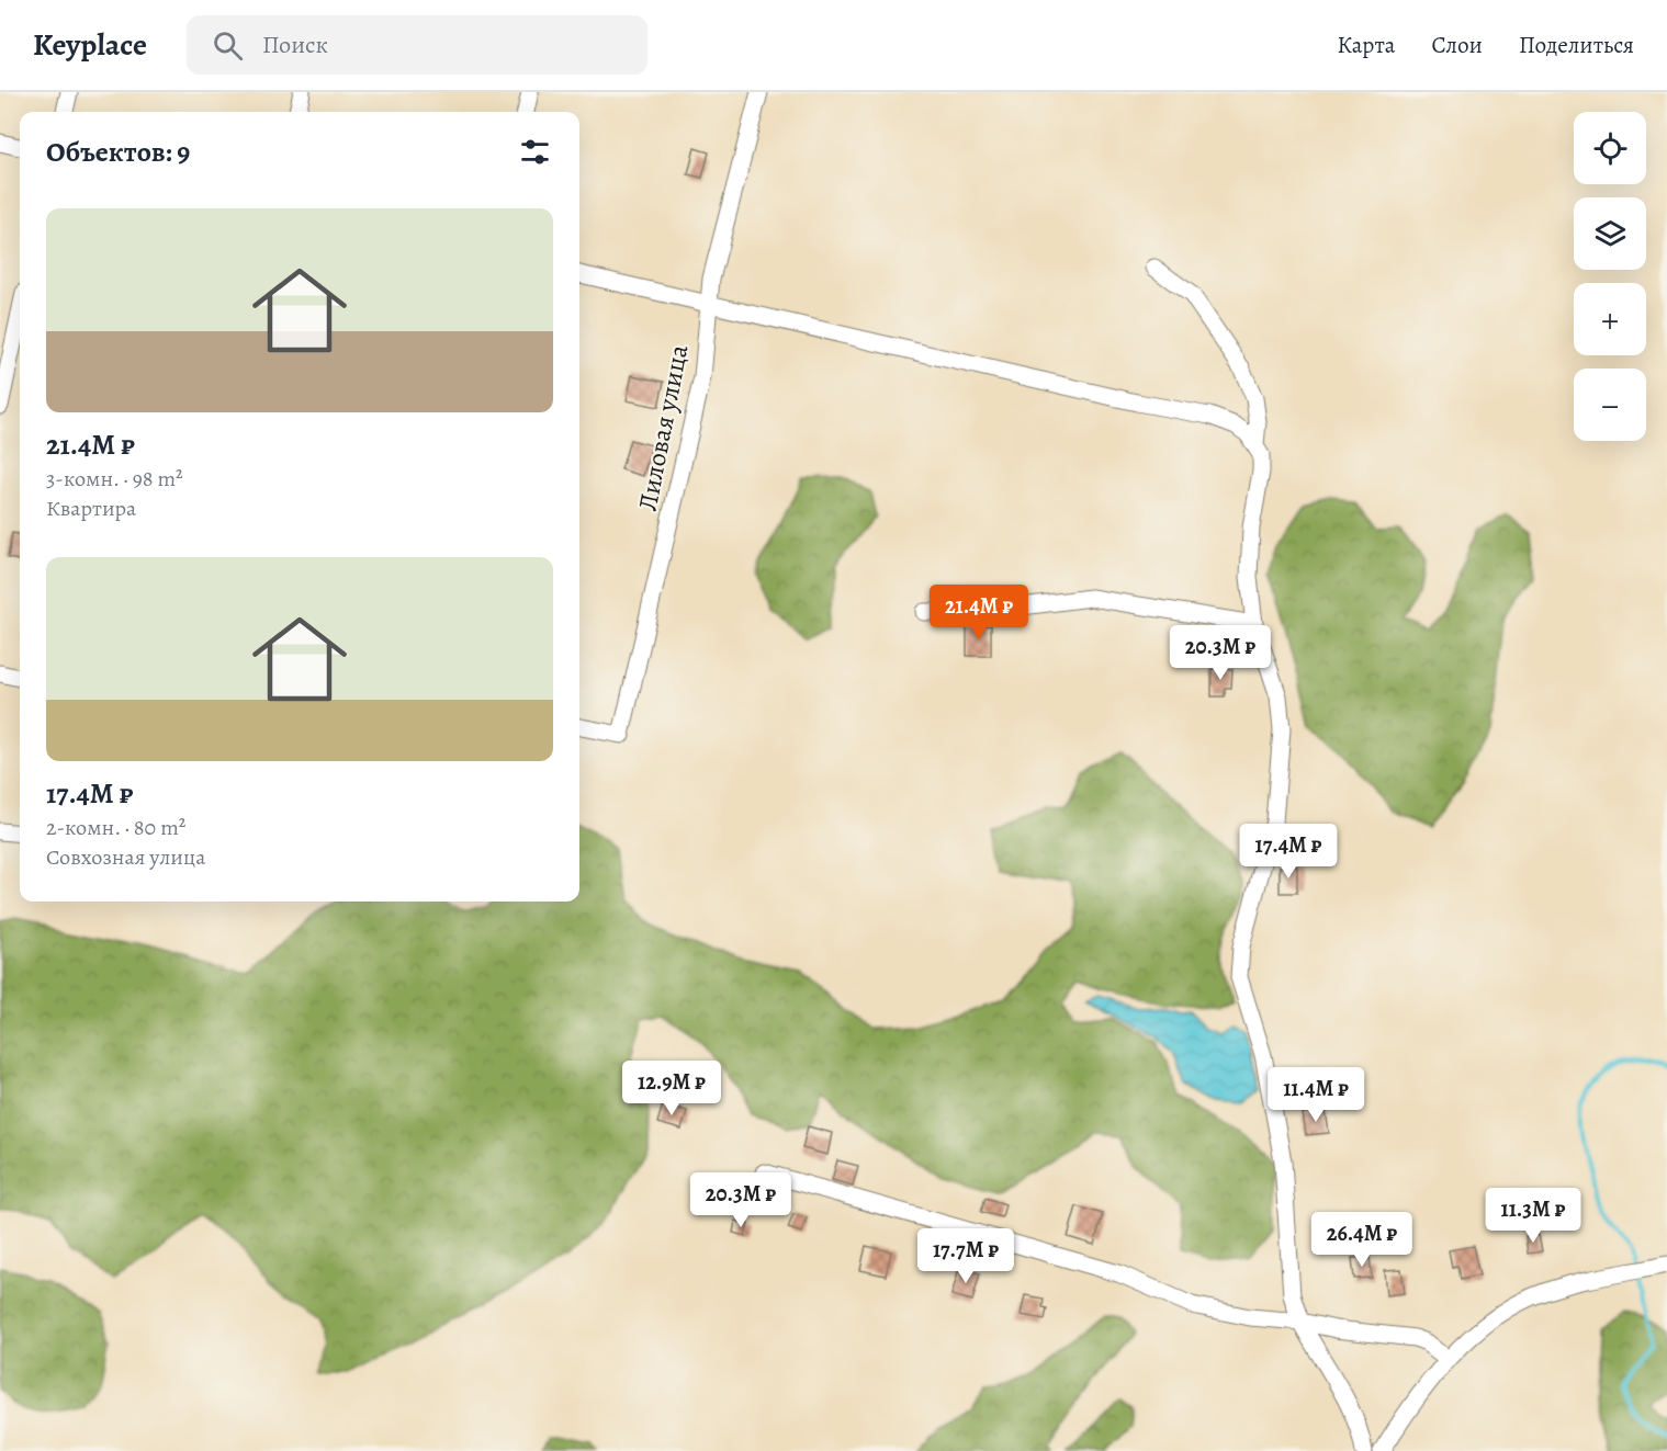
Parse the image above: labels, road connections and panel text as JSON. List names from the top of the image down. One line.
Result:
{"streets":{"street":["Лиловая улица"]},"page":{"header":"Keyplace","search":"Поиск","nav":["Карта","Слои","Поделиться"],"map_buttons":["+","−"],"heading":"Объектов: 9","list":[{"name":"21.4M ₽","note":"3-комн. · 98 m² · Квартира"},{"name":"17.4M ₽","note":"2-комн. · 80 m² · Совхозная улица"}],"price":["21.4M ₽","20.3M ₽","17.4M ₽","12.9M ₽","11.4M ₽","20.3M ₽","11.3M ₽","26.4M ₽","17.7M ₽"]}}
